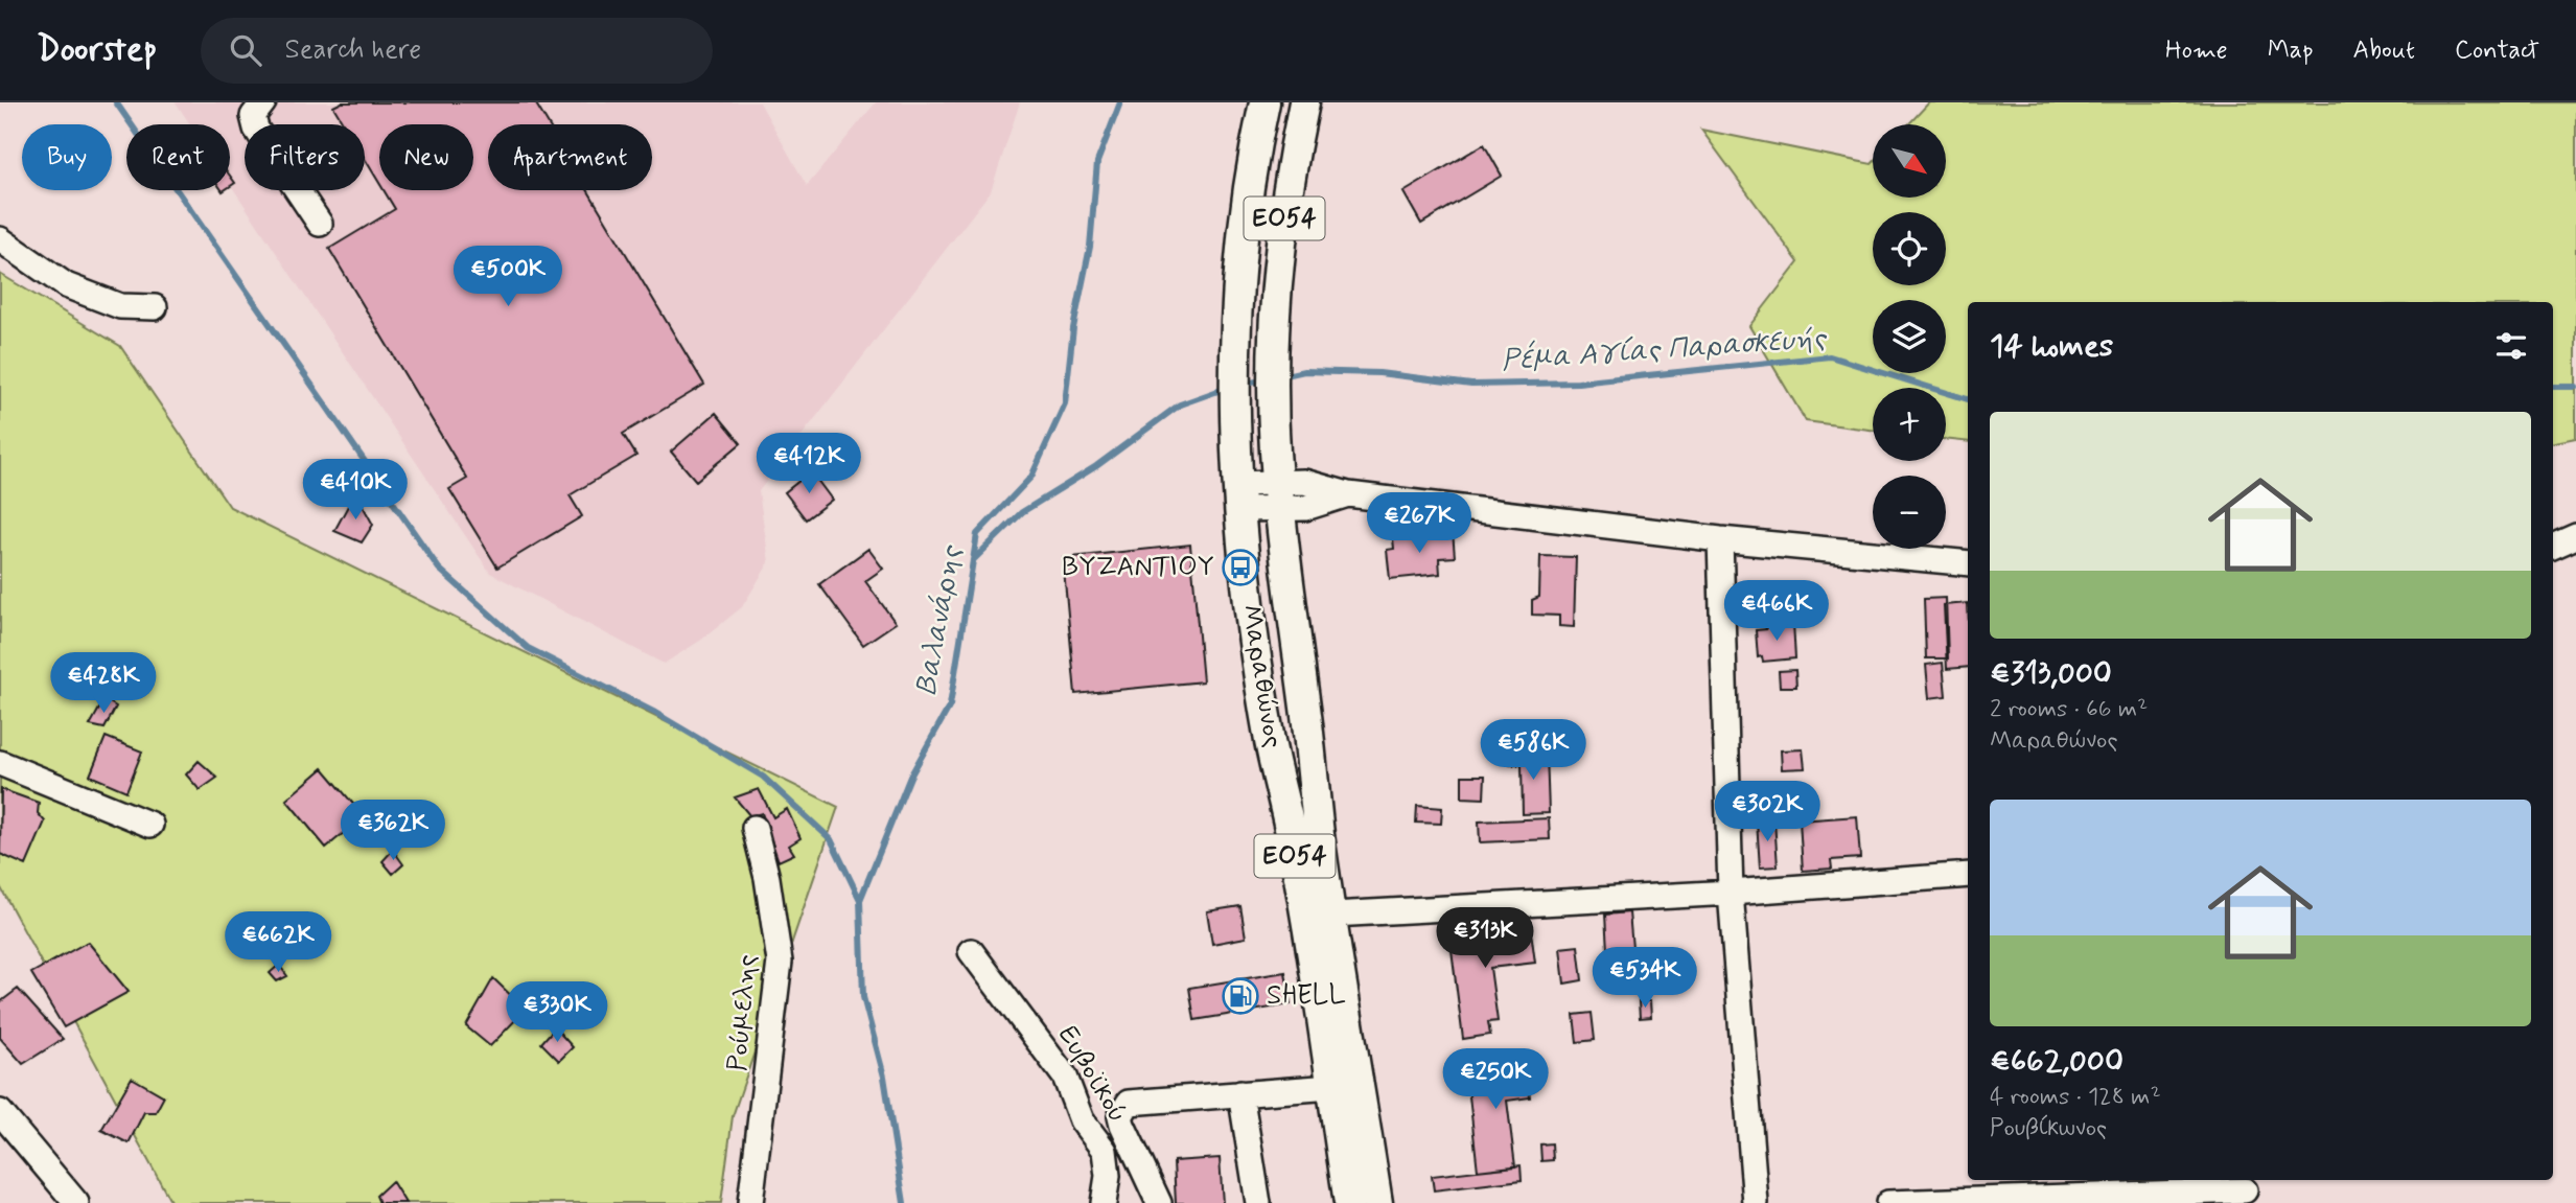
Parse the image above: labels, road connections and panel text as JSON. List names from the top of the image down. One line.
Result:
{"streets":{"main road":["ΕΟ54","Μαραθώνος"],"street":["Ρούμελης","Ευβοϊκού"]},"water":["Ρέμα Αγίας Παρασκευής","Βαλανάρης"],"places":{"bus stop":["ΒΥΖΑΝΤΙΟΥ"],"fuel station":["SHELL"]},"north":"bottom right","page":{"header":"Doorstep","search":"Search here","nav":["Home","Map","About","Contact"],"map_buttons":["+","−"],"chip":["Buy","Rent","Filters","New","Apartment"],"price":["€500K","€412K","€410K","€267K","€466K","€428K","€586K","€302K","€362K","€313K","€662K","€534K","€330K","€250K"],"heading":"14 homes","list":[{"name":"€313,000","note":"2 rooms · 66 m² · Μαραθώνος"},{"name":"€662,000","note":"4 rooms · 128 m² · Ρουβίκωνος"}]}}
